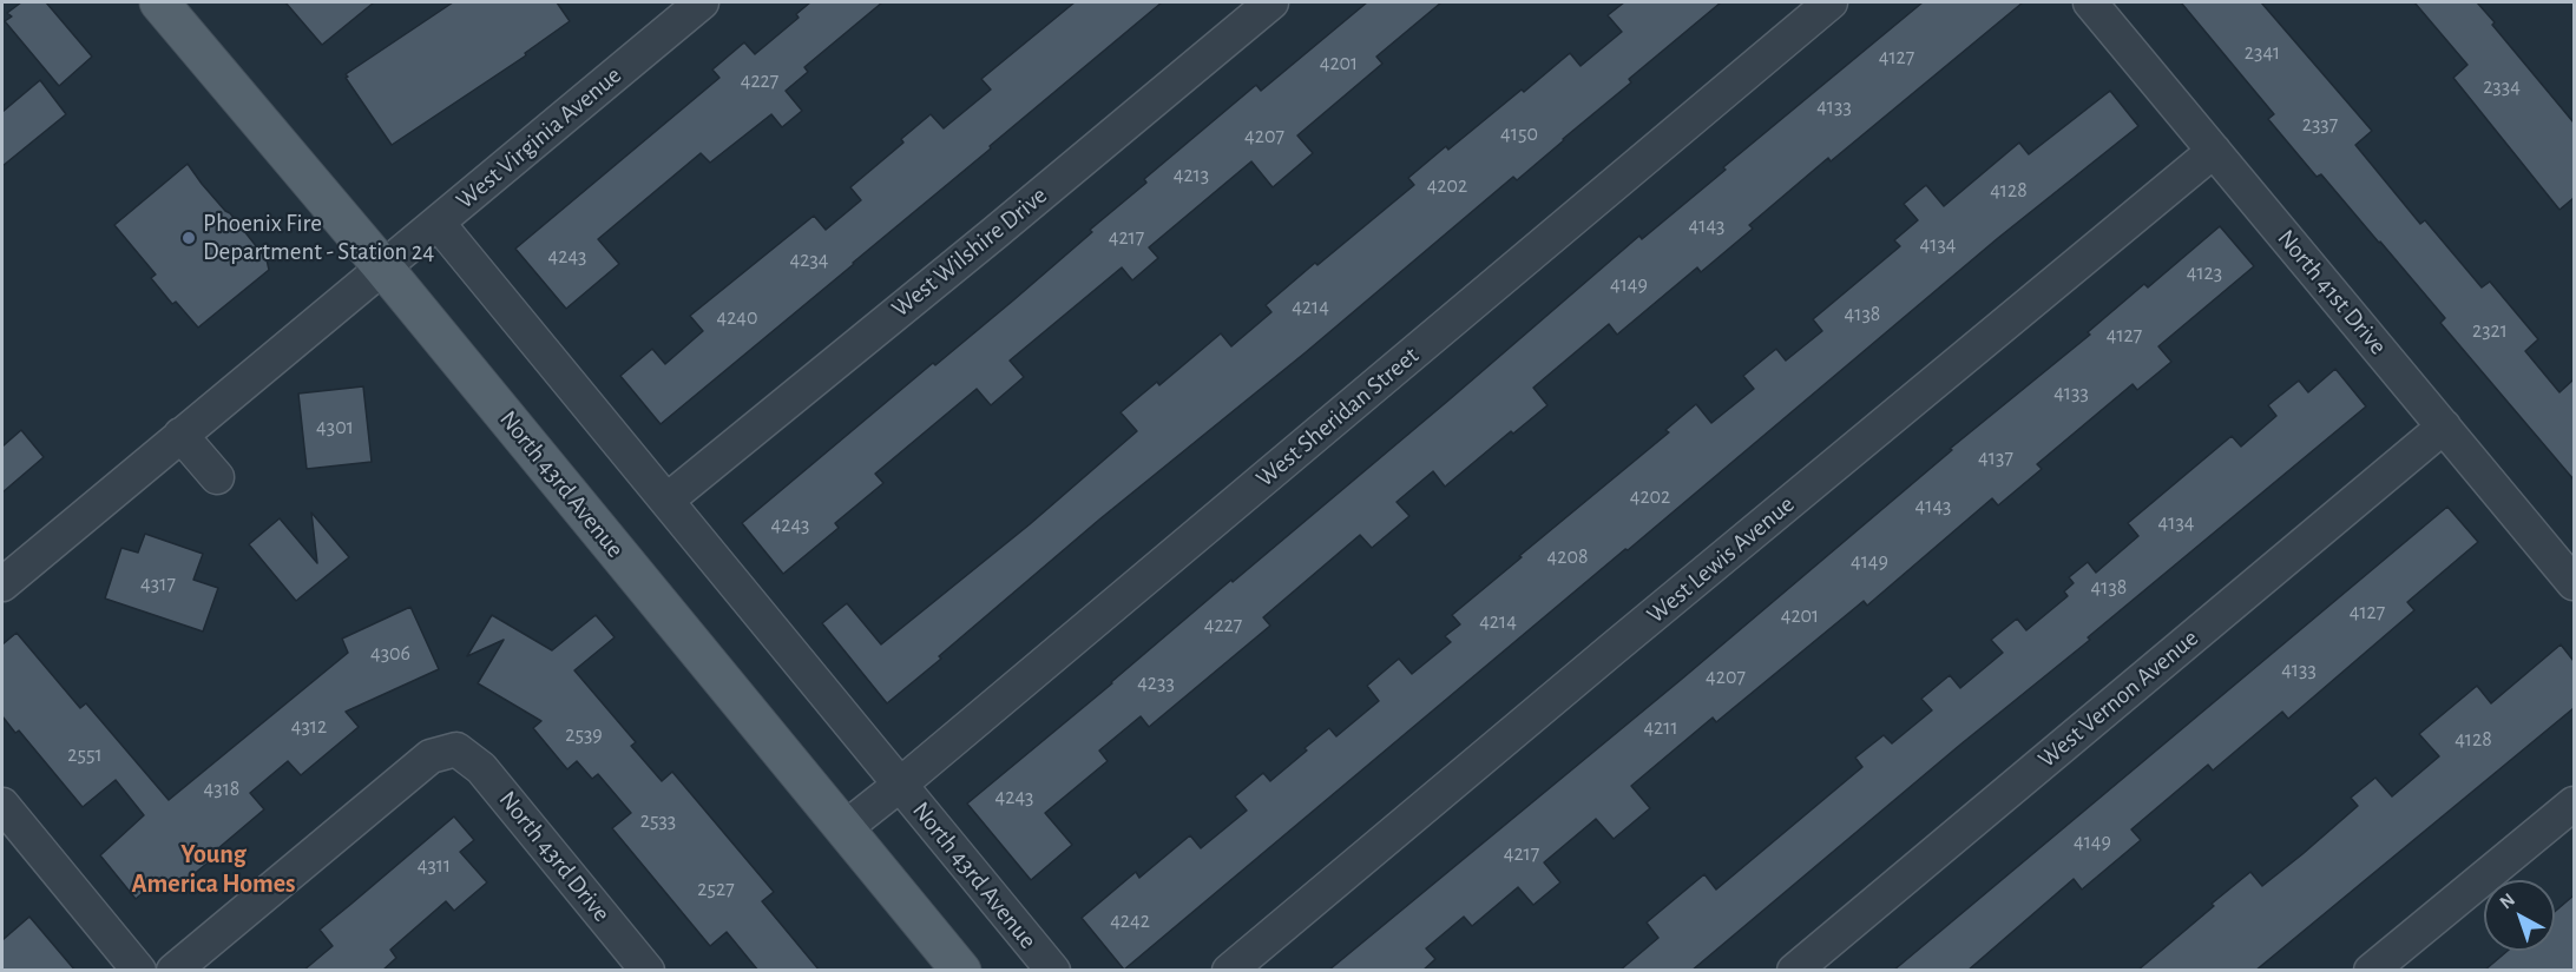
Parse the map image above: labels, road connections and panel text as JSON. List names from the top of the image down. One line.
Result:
{"streets":{"main road":["North 43rd Avenue"],"street":["West Virginia Avenue","West Wilshire Drive","North 41st Drive","West Sheridan Street","West Lewis Avenue","West Vernon Avenue","North 43rd Drive"]},"crossings":[["West Virginia Avenue","North 43rd Avenue"],["West Wilshire Drive","North 43rd Avenue"],["North 41st Drive","West Lewis Avenue"],["North 41st Drive","West Vernon Avenue"],["West Sheridan Street","North 43rd Avenue"]],"districts":["Young America Homes"],"places":["Phoenix Fire Department - Station 24"],"house_numbers":["2341","4127","4201","4227","2334","4133","2337","4150","4207","4213","4202","4128","4143","4217","4134","4243","4234","4123","4149","4214","4138","4240","2321","4127","4133","4301","4137","4202","4143","4134","4243","4208","4149","4317","4138","4127","4201","4214","4227","4306","4133","4207","4233","4312","4211","2539","4128","2551","4318","4243","2533","4149","4217","4311","2527","4242"],"north":"top left"}
